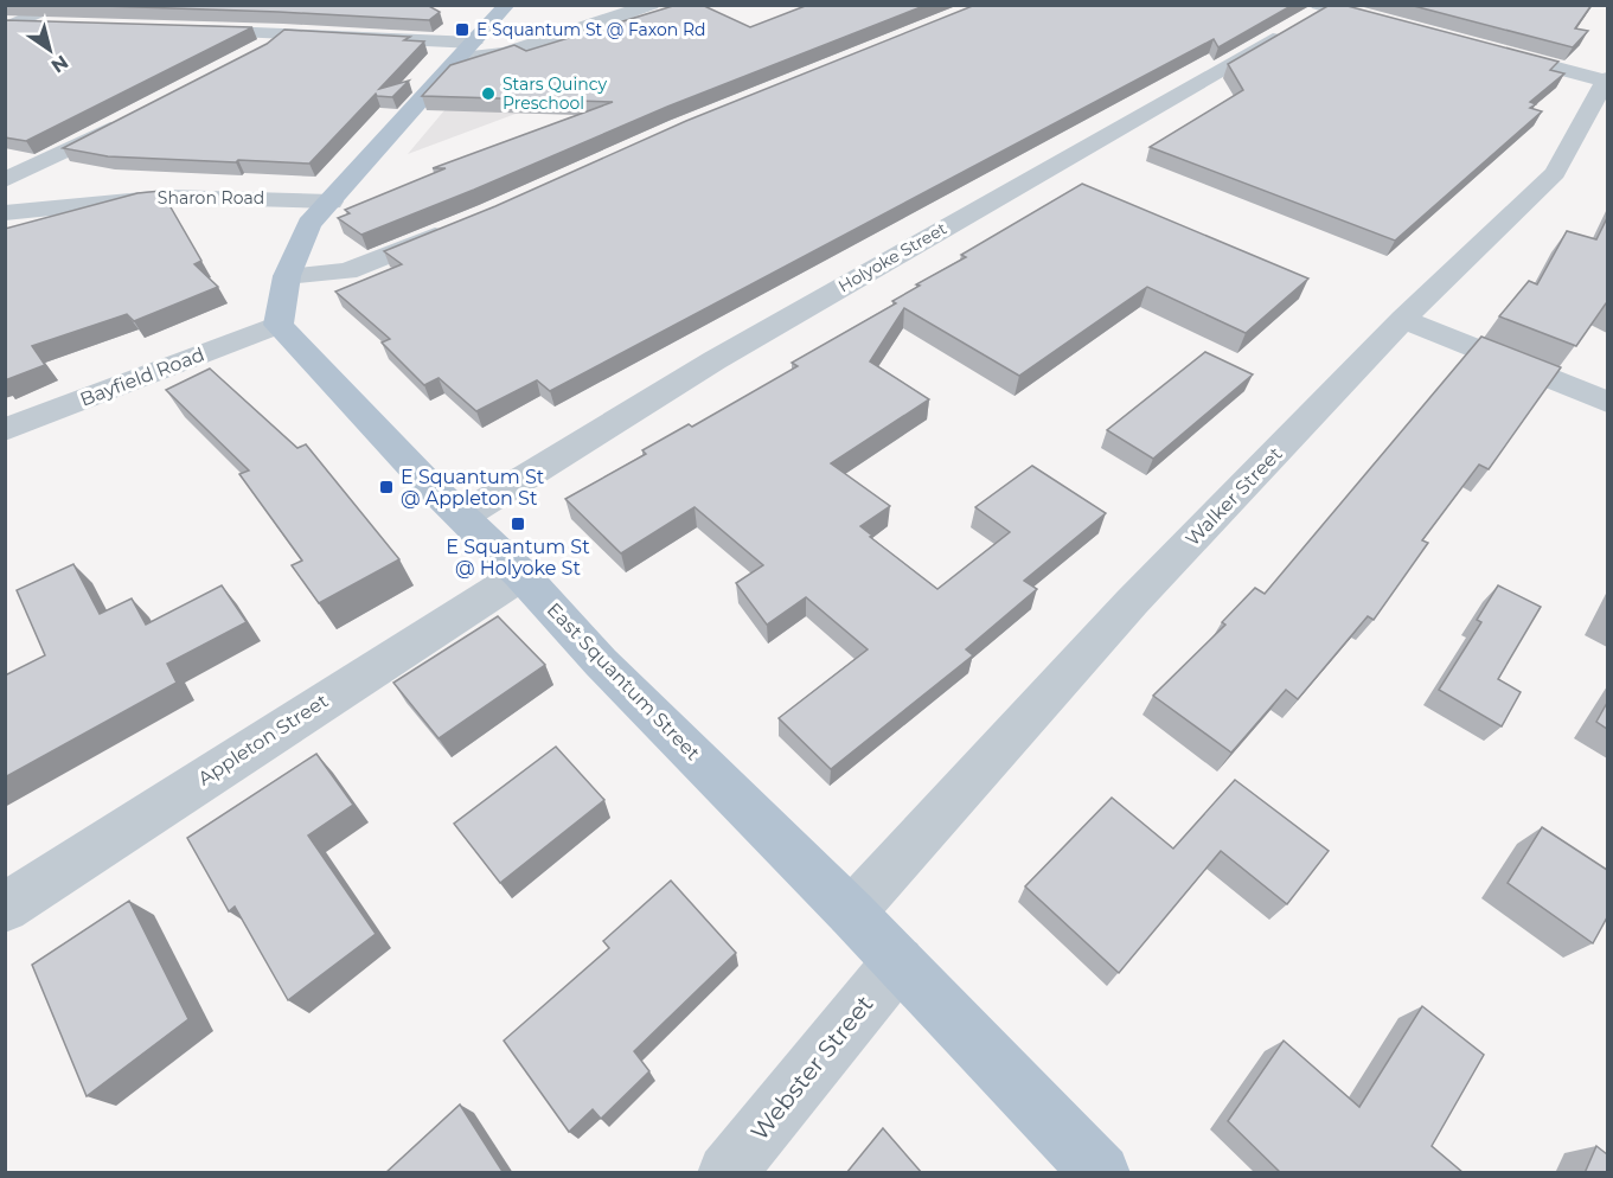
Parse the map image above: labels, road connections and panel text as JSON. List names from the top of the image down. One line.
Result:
{"streets":{"main road":["East Squantum Street"],"street":["Sharon Road","Holyoke Street","Bayfield Road","Walker Street","Appleton Street","Webster Street"]},"crossings":[["Holyoke Street","East Squantum Street"],["Bayfield Road","East Squantum Street"],["Walker Street","East Squantum Street"],["East Squantum Street","Appleton Street"],["East Squantum Street","Webster Street"]],"places":{"transit":["E Squantum St @ Faxon Rd","E Squantum St @ Appleton St","E Squantum St @ Holyoke St"],"other":["Stars Quincy Preschool"]},"north":"bottom right"}
